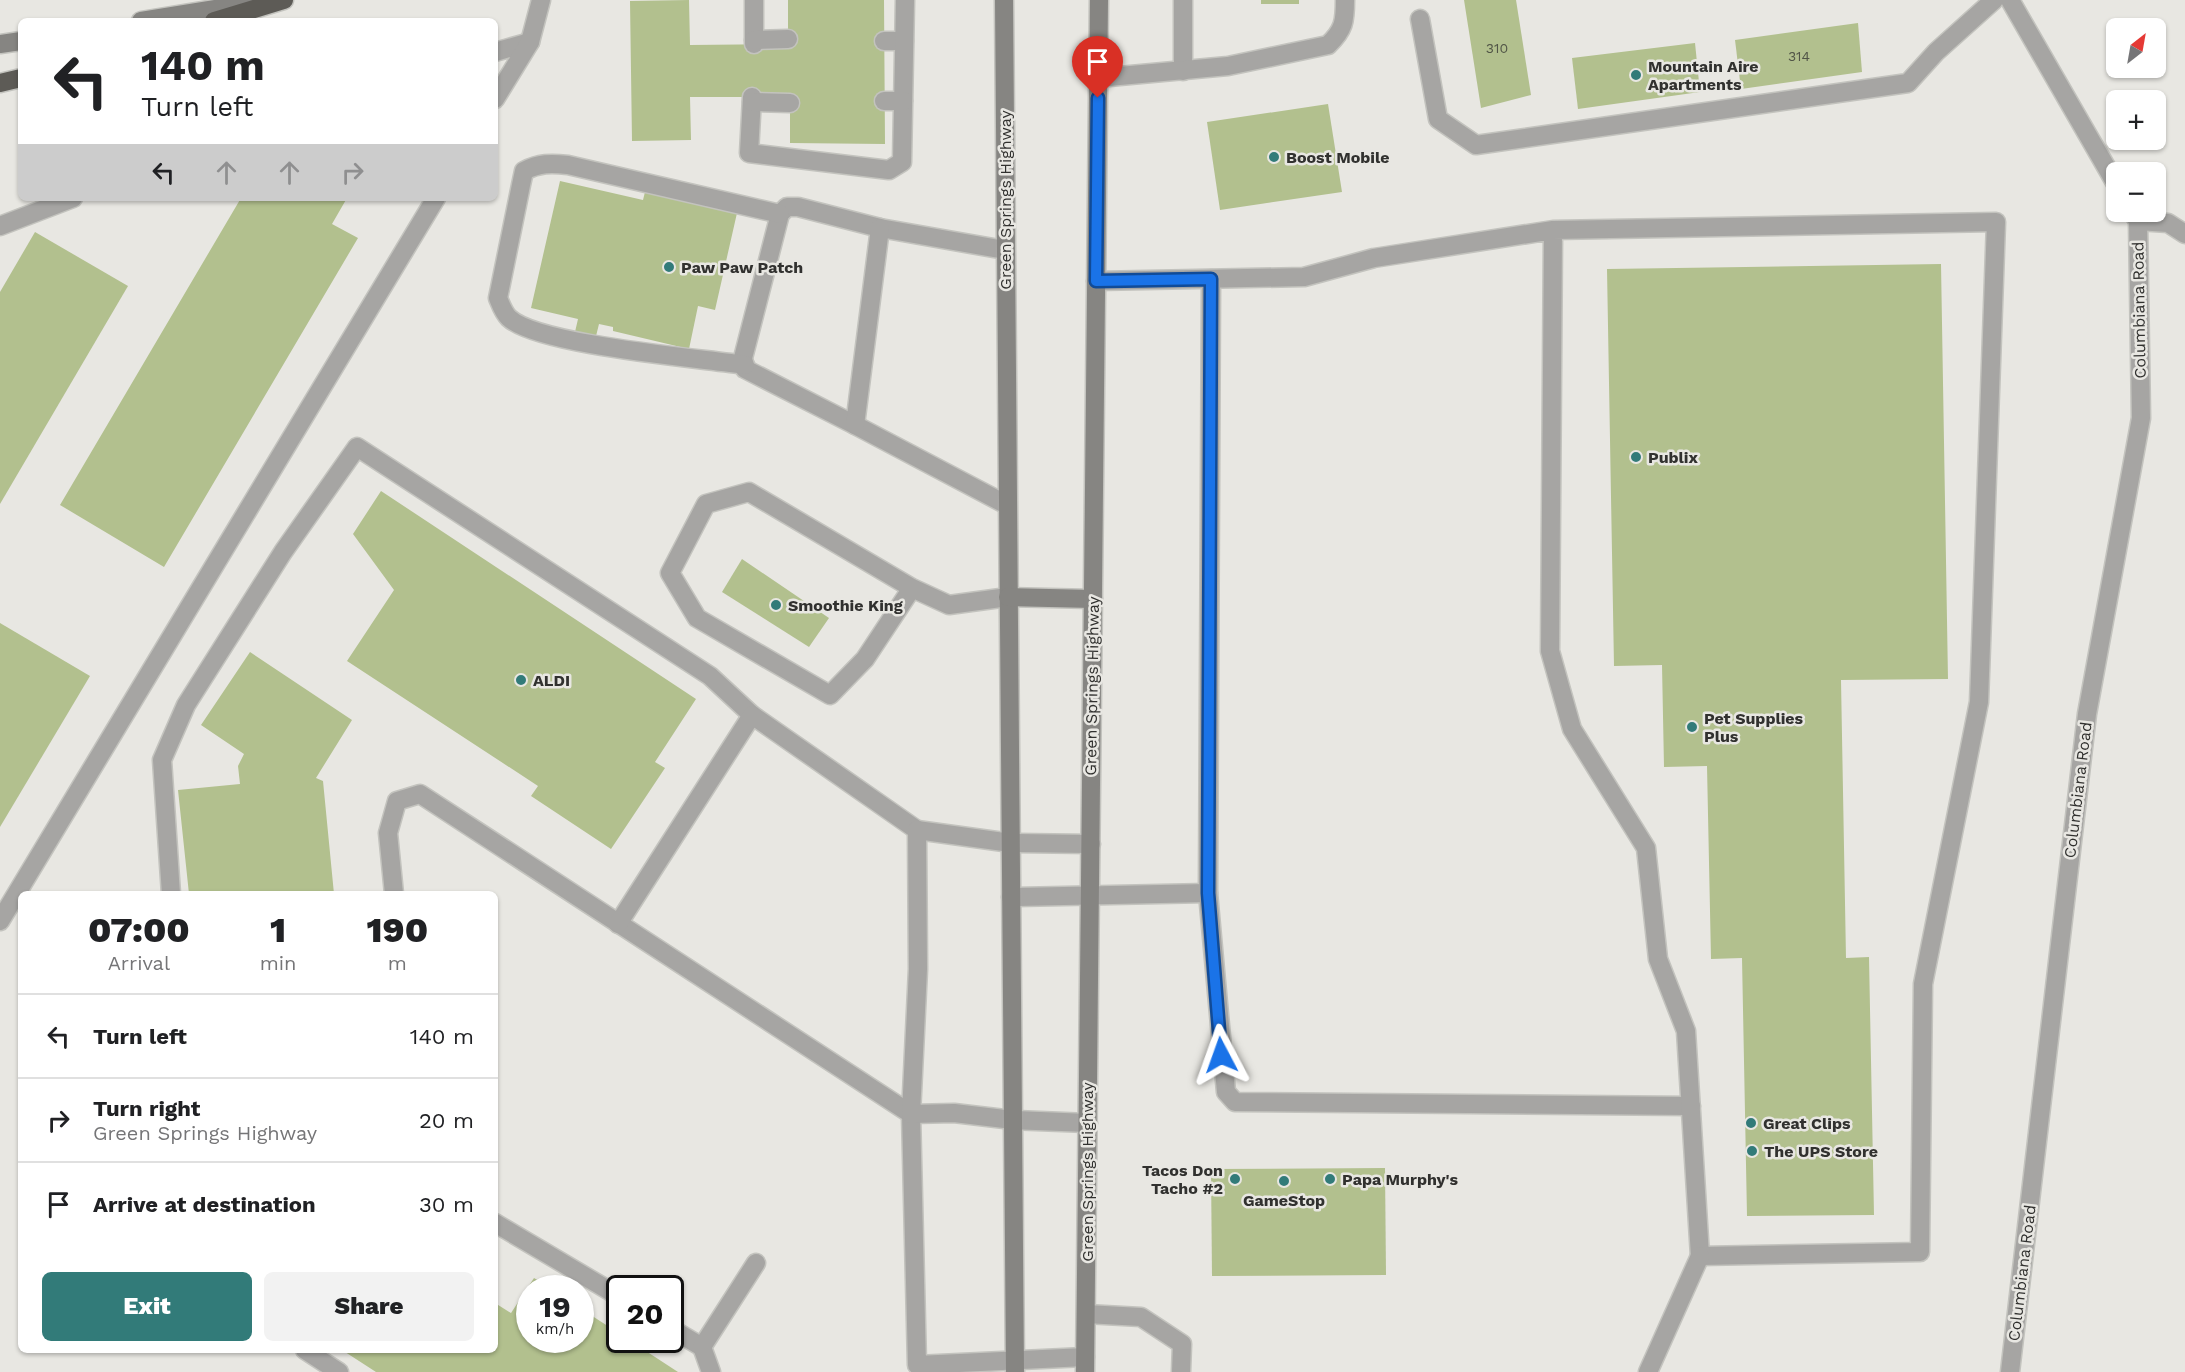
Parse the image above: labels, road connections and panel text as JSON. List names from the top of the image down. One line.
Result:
{"streets":{"main road":["Green Springs Highway"],"street":["Columbiana Road"]},"places":["Mountain Aire Apartments","Boost Mobile","Paw Paw Patch","Publix","Smoothie King","ALDI","Pet Supplies Plus","Great Clips","The UPS Store","Tacos Don Tacho #2","Papa Murphy's","GameStop"],"house_numbers":["310","314"],"north":"top right","page":{"map_buttons":["+","−"],"turn":["140 m","Turn left"],"eta":["07:00","Arrival","1","min","190","m"],"list":[{"name":"Turn left","value":"140 m"},{"name":"Turn right","note":"Green Springs Highway","value":"20 m"},{"name":"Arrive at destination","value":"30 m"}],"buttons":["Exit","Share"],"speed":"19 km/h","limit":"20"}}
